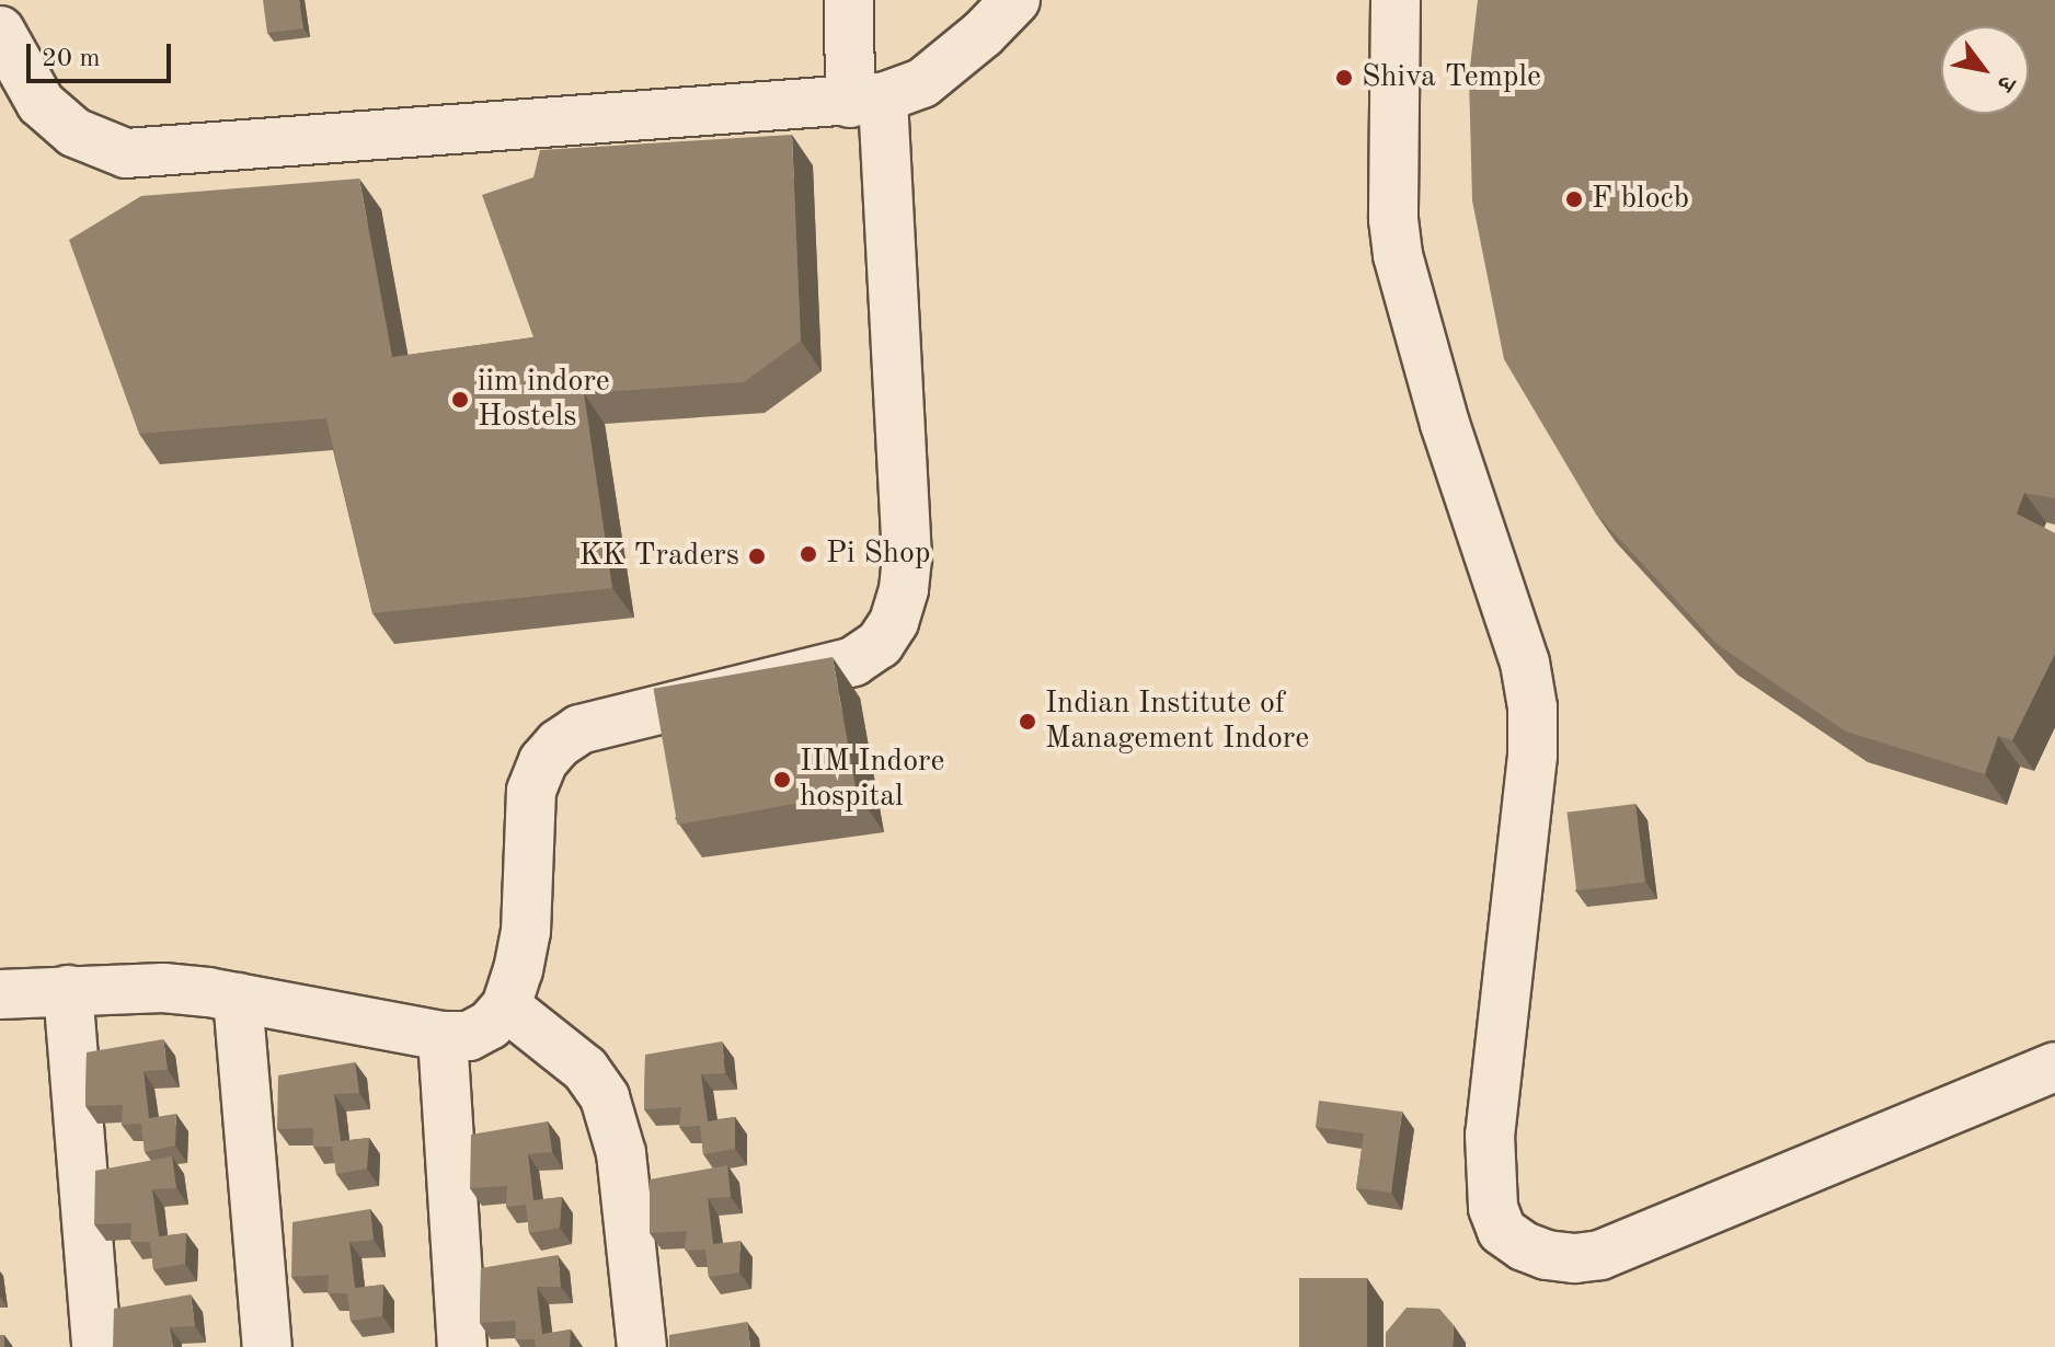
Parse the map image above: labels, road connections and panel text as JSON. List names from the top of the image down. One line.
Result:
{"places":["Shiva Temple","F blocb","iim indore Hostels","Pi Shop","KK Traders","Indian Institute of Management Indore","IIM Indore hospital"],"scale_bar":"20 m","north":"bottom right"}
